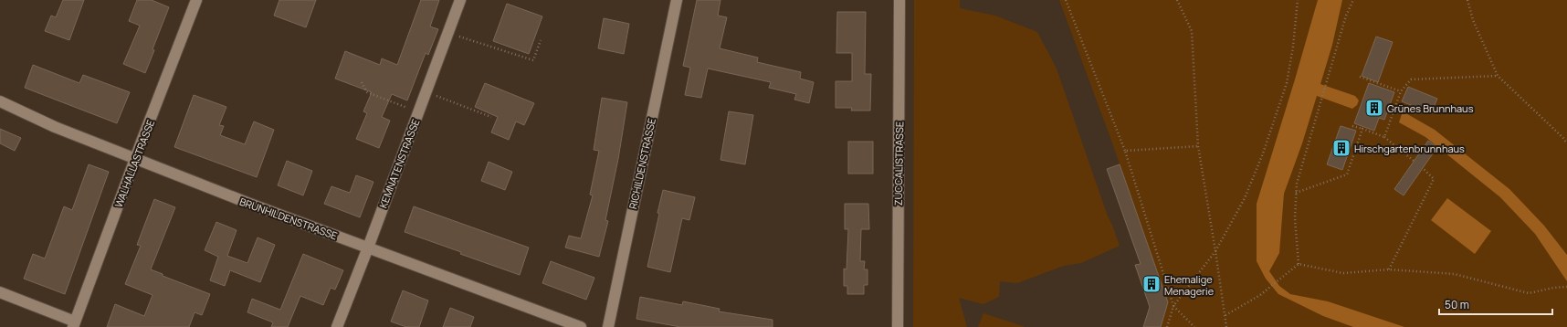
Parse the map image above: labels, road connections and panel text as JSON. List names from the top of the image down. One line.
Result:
{"streets":{"street":["WALHALLASTRASSE","KEMNATENSTRASSE","RICHILDENSTRASSE","ZUCCALISTRASSE","BRUNHILDENSTRASSE"]},"crossings":[["WALHALLASTRASSE","BRUNHILDENSTRASSE"],["KEMNATENSTRASSE","BRUNHILDENSTRASSE"]],"places":{"building":["Grünes Brunnhaus","Hirschgartenbrunnhaus","Ehemalige Menagerie"]},"scale_bar":"50 m"}
